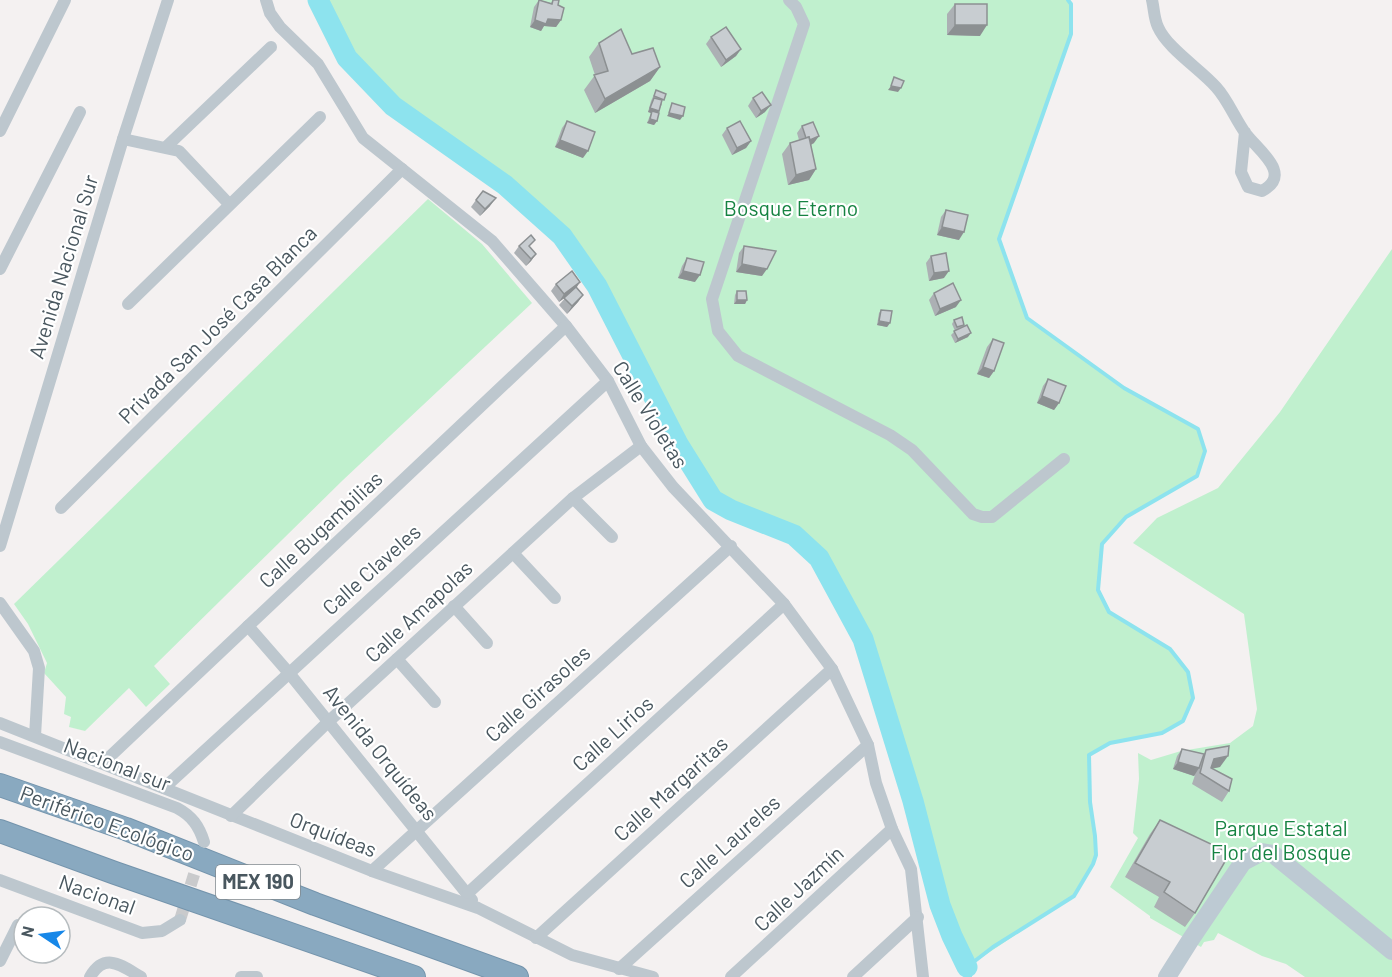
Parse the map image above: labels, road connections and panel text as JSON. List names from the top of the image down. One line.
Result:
{"streets":{"highway":["Periférico Ecológico","MEX 190"],"street":["Avenida Nacional Sur","Privada San José Casa Blanca","Calle Violetas","Calle Bugambilias","Calle Claveles","Calle Amapolas","Calle Girasoles","Calle Lirios","Avenida Orquídeas","Nacional sur","Calle Margaritas","Orquídeas","Calle Laureles","Calle Jazmín","Nacional"]},"crossings":[["Privada San José Casa Blanca","Calle Violetas"],["Calle Violetas","Calle Bugambilias"],["Calle Violetas","Calle Claveles"],["Calle Violetas","Calle Amapolas"],["Calle Violetas","Calle Girasoles"],["Calle Violetas","Calle Lirios"],["Calle Violetas","Calle Margaritas"],["Calle Violetas","Calle Laureles"],["Calle Violetas","Calle Jazmín"],["Calle Bugambilias","Avenida Orquídeas"],["Calle Bugambilias","Orquídeas"],["Calle Claveles","Avenida Orquídeas"],["Calle Claveles","Orquídeas"],["Calle Amapolas","Avenida Orquídeas"],["Calle Amapolas","Orquídeas"],["Calle Girasoles","Avenida Orquídeas"],["Calle Girasoles","Orquídeas"],["Calle Lirios","Avenida Orquídeas"],["Avenida Orquídeas","Orquídeas"],["Calle Margaritas","Orquídeas"],["Orquídeas","Calle Laureles"]],"parks":["Bosque Eterno","Parque Estatal Flor del Bosque"],"north":"left"}
